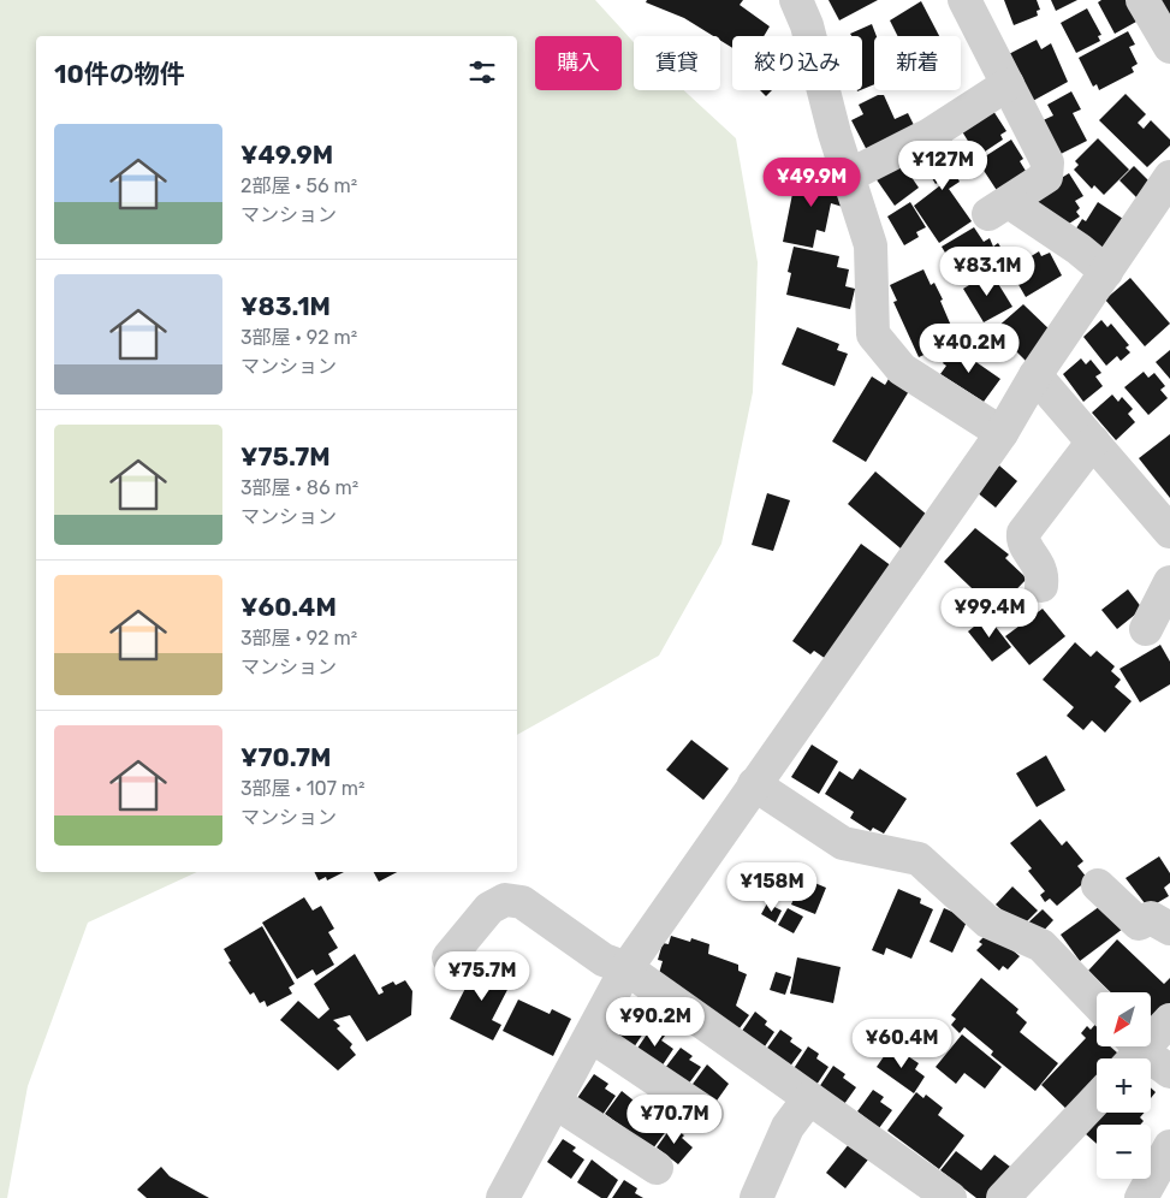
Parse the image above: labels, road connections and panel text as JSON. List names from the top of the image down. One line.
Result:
{"north":"bottom left","page":{"chip":["購入","賃貸","絞り込み","新着"],"heading":"10件の物件","list":[{"name":"¥49.9M","note":"2部屋 · 56 m² · マンション"},{"name":"¥83.1M","note":"3部屋 · 92 m² · マンション"},{"name":"¥75.7M","note":"3部屋 · 86 m² · マンション"},{"name":"¥60.4M","note":"3部屋 · 92 m² · マンション"},{"name":"¥70.7M","note":"3部屋 · 107 m² · マンション"}],"price":["¥127M","¥49.9M","¥83.1M","¥40.2M","¥99.4M","¥158M","¥75.7M","¥90.2M","¥60.4M","¥70.7M"],"map_buttons":["+","−"]}}
